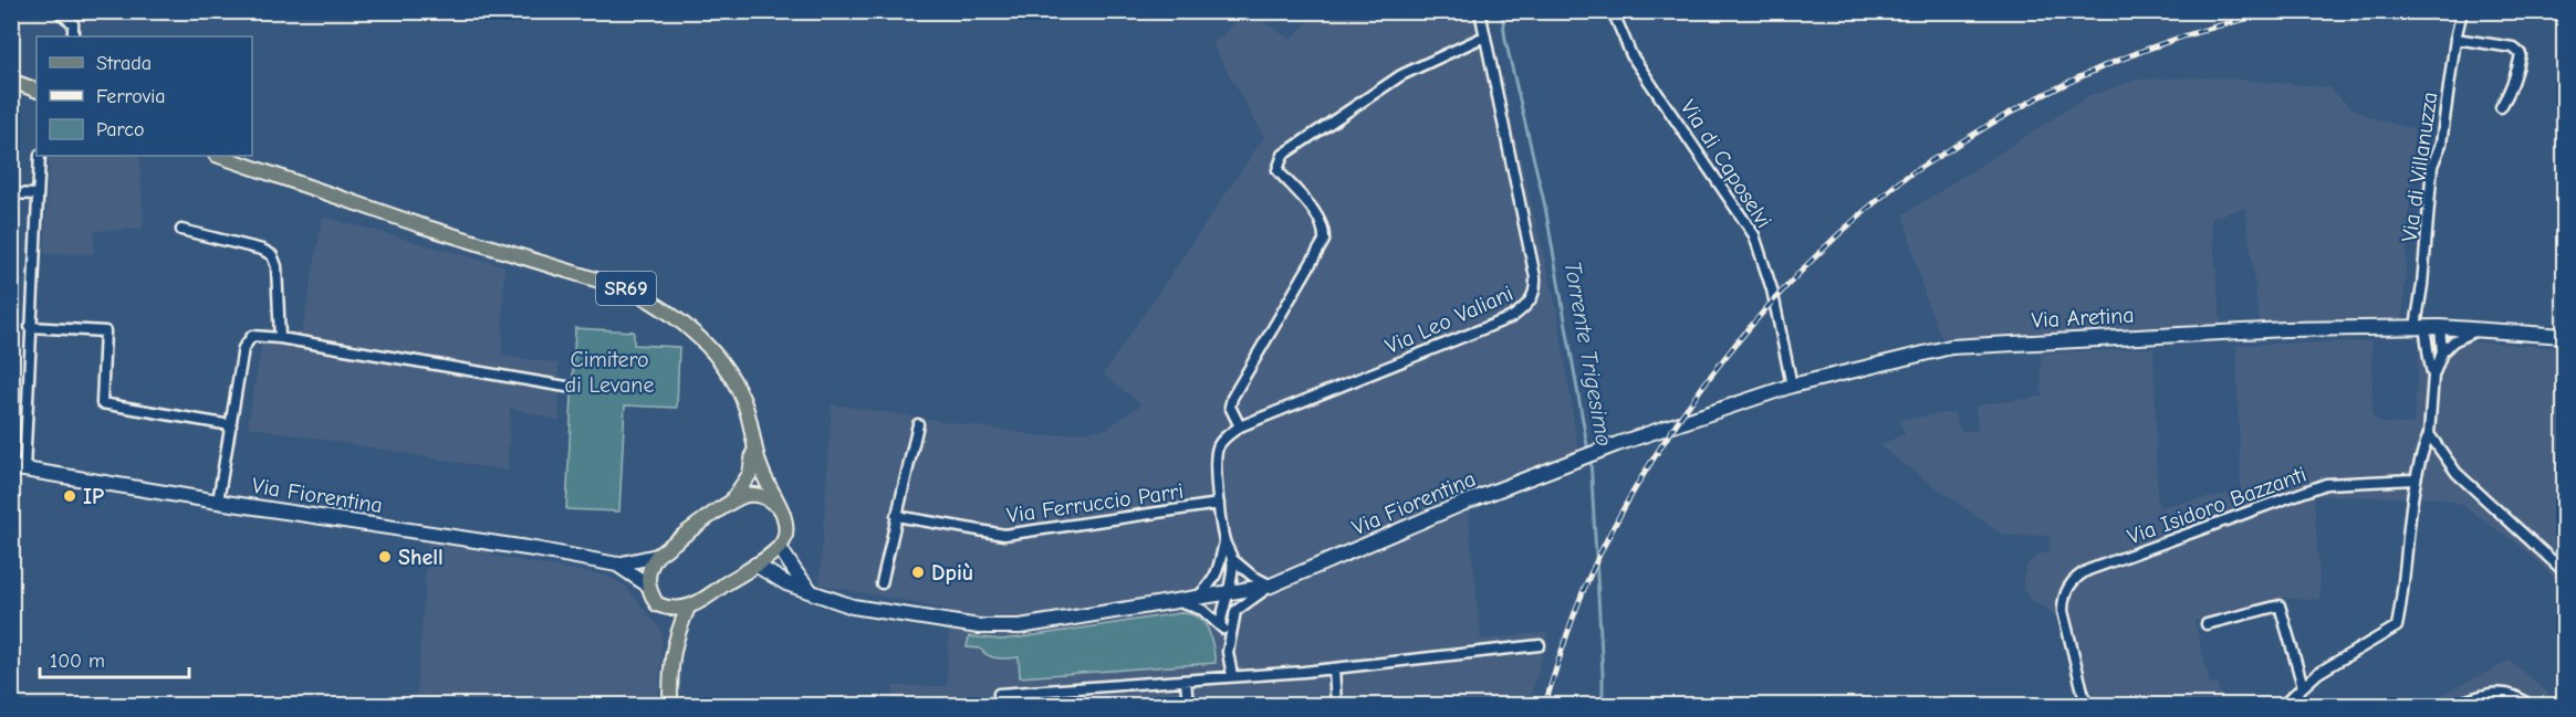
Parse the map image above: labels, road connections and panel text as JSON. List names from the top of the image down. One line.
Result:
{"streets":{"main road":["SR69","Via Fiorentina"],"street":["Via di Caposelvi","Via di Villanuzza","Via Aretina","Via Leo Valiani","Via Ferruccio Parri","Via Isidoro Bazzanti"]},"crossings":[["Via di Caposelvi","Via Aretina"],["Via di Villanuzza","Via Aretina"],["SR69","Via Fiorentina"],["Via Aretina","Via Fiorentina"],["Via Leo Valiani","Via Fiorentina"],["Via Leo Valiani","Via Ferruccio Parri"]],"water":["Torrente Trigesimo"],"parks":["Cimitero di Levane"],"places":["IP","Shell","Dpiù"],"legend":["Strada","Ferrovia","Parco"],"scale_bar":"100 m"}
